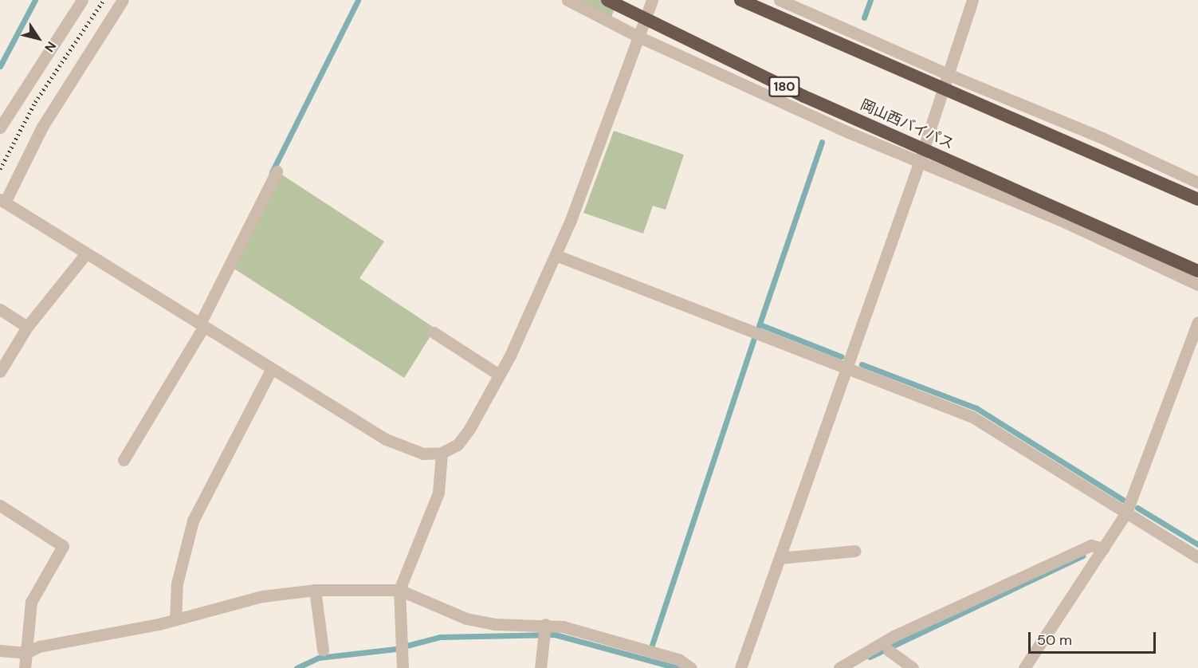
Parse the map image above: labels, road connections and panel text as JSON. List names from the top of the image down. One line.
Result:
{"streets":{"highway":["180","岡山西バイパス"]},"scale_bar":"50 m","north":"bottom right"}
